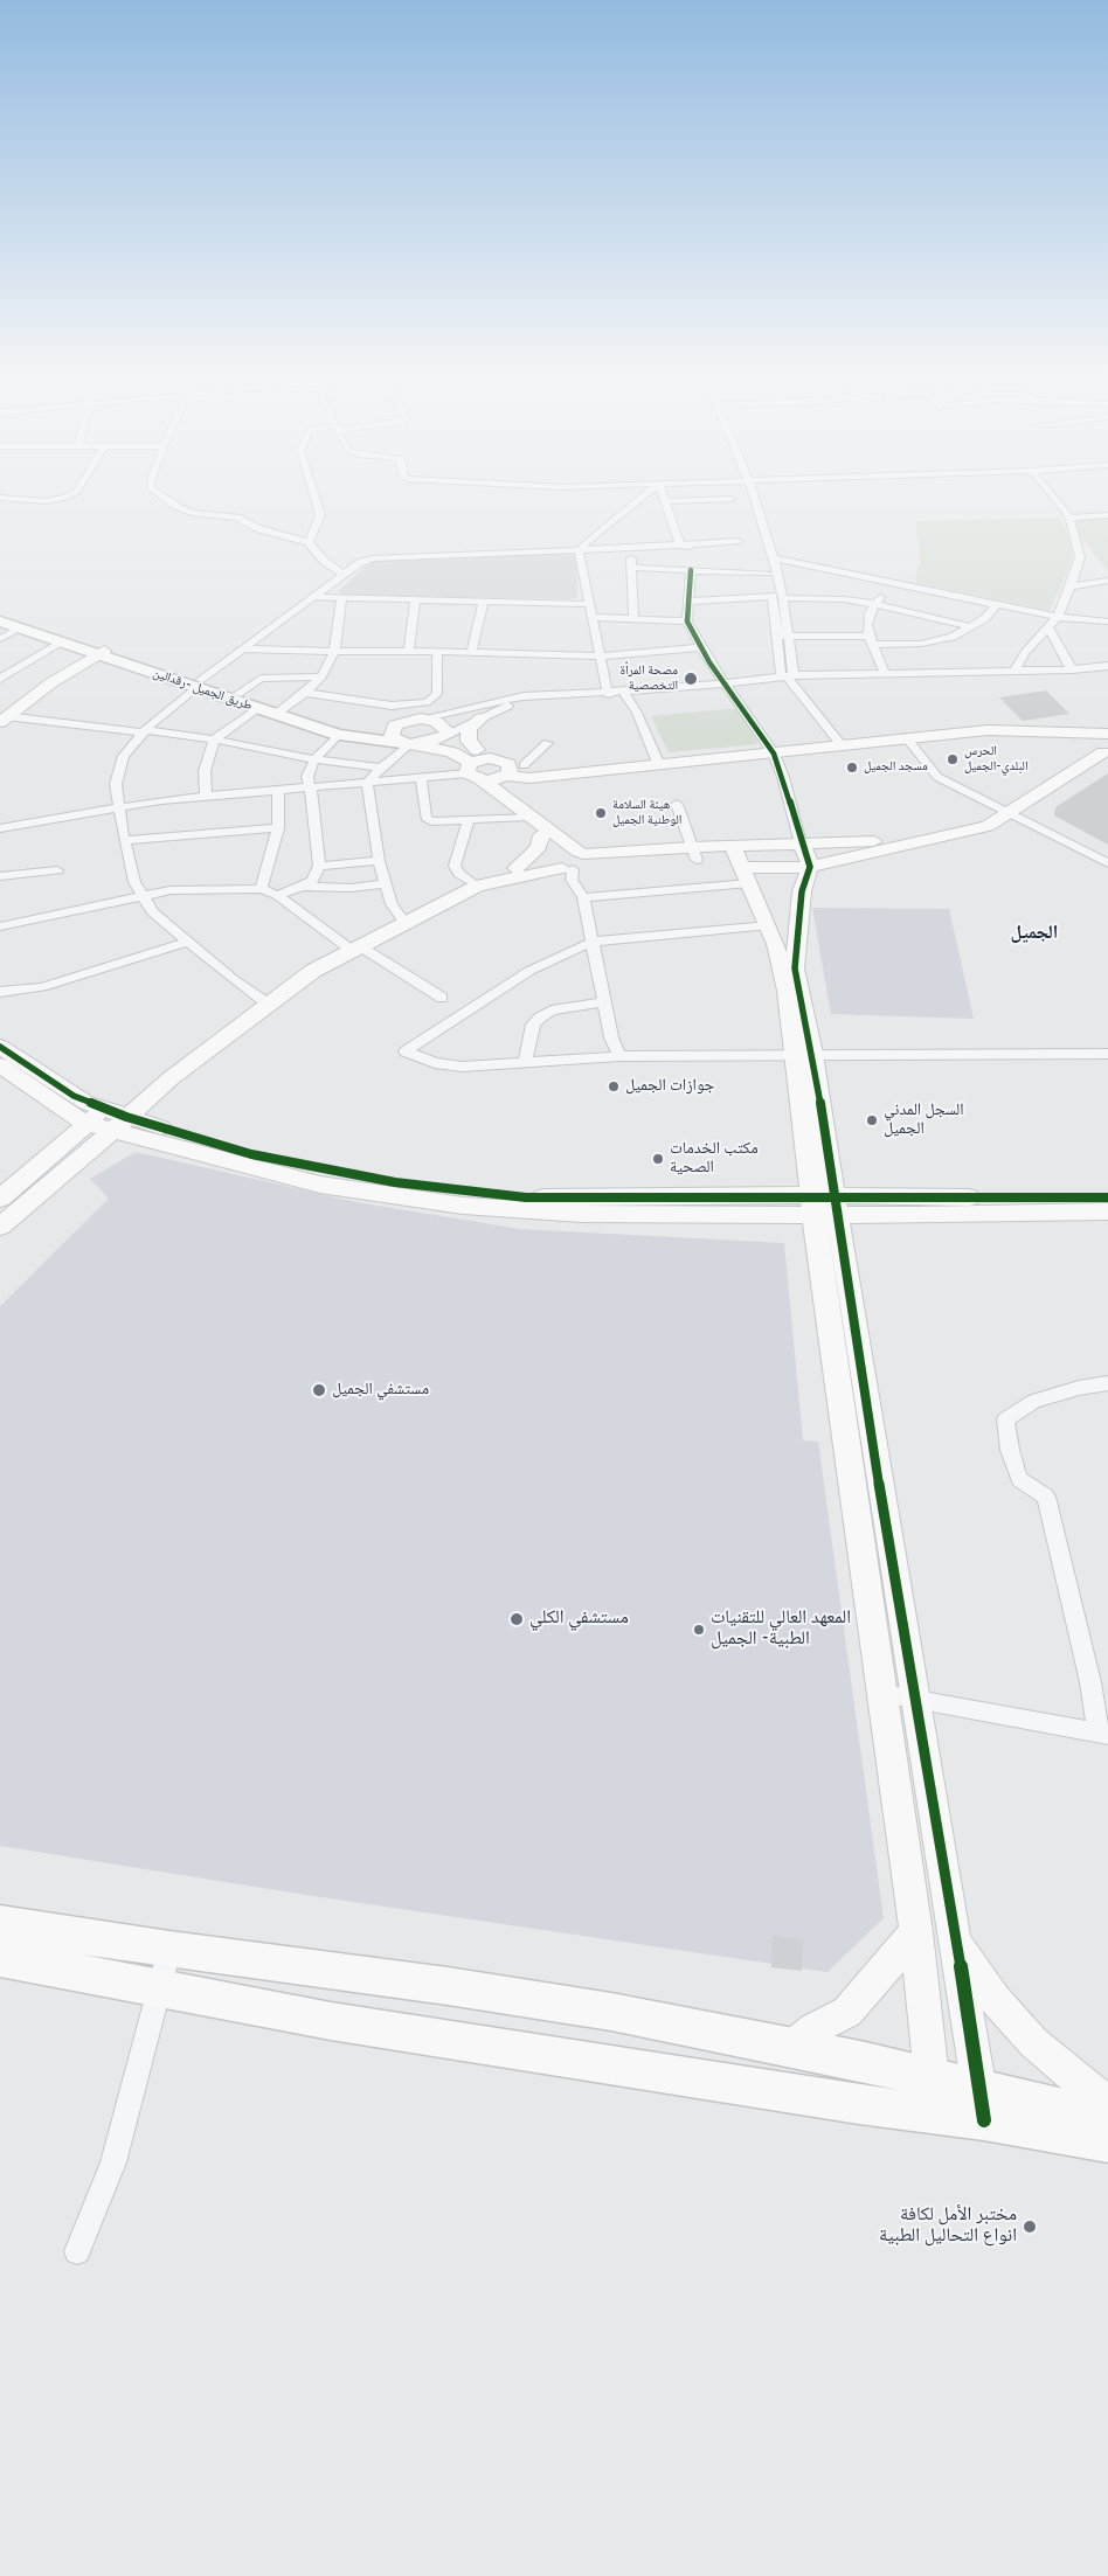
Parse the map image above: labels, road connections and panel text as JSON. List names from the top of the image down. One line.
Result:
{"streets":{"main road":["طريق الجميل -رقدالين"]},"districts":["الجميل"],"places":["مصحة المرأة التخصصية","الحرس البلدي-الجميل","مسجد الجميل","هيئة السلامة الوطنية الجميل","جوازات الجميل","السجل المدني الجميل","مكتب الخدمات الصحية","مستشفي الجميل","مستشفي الكلي","المعهد العالي للتقنيات الطبية- الجميل","مختبر الأمل لكافة انواع التحاليل الطبية"]}
